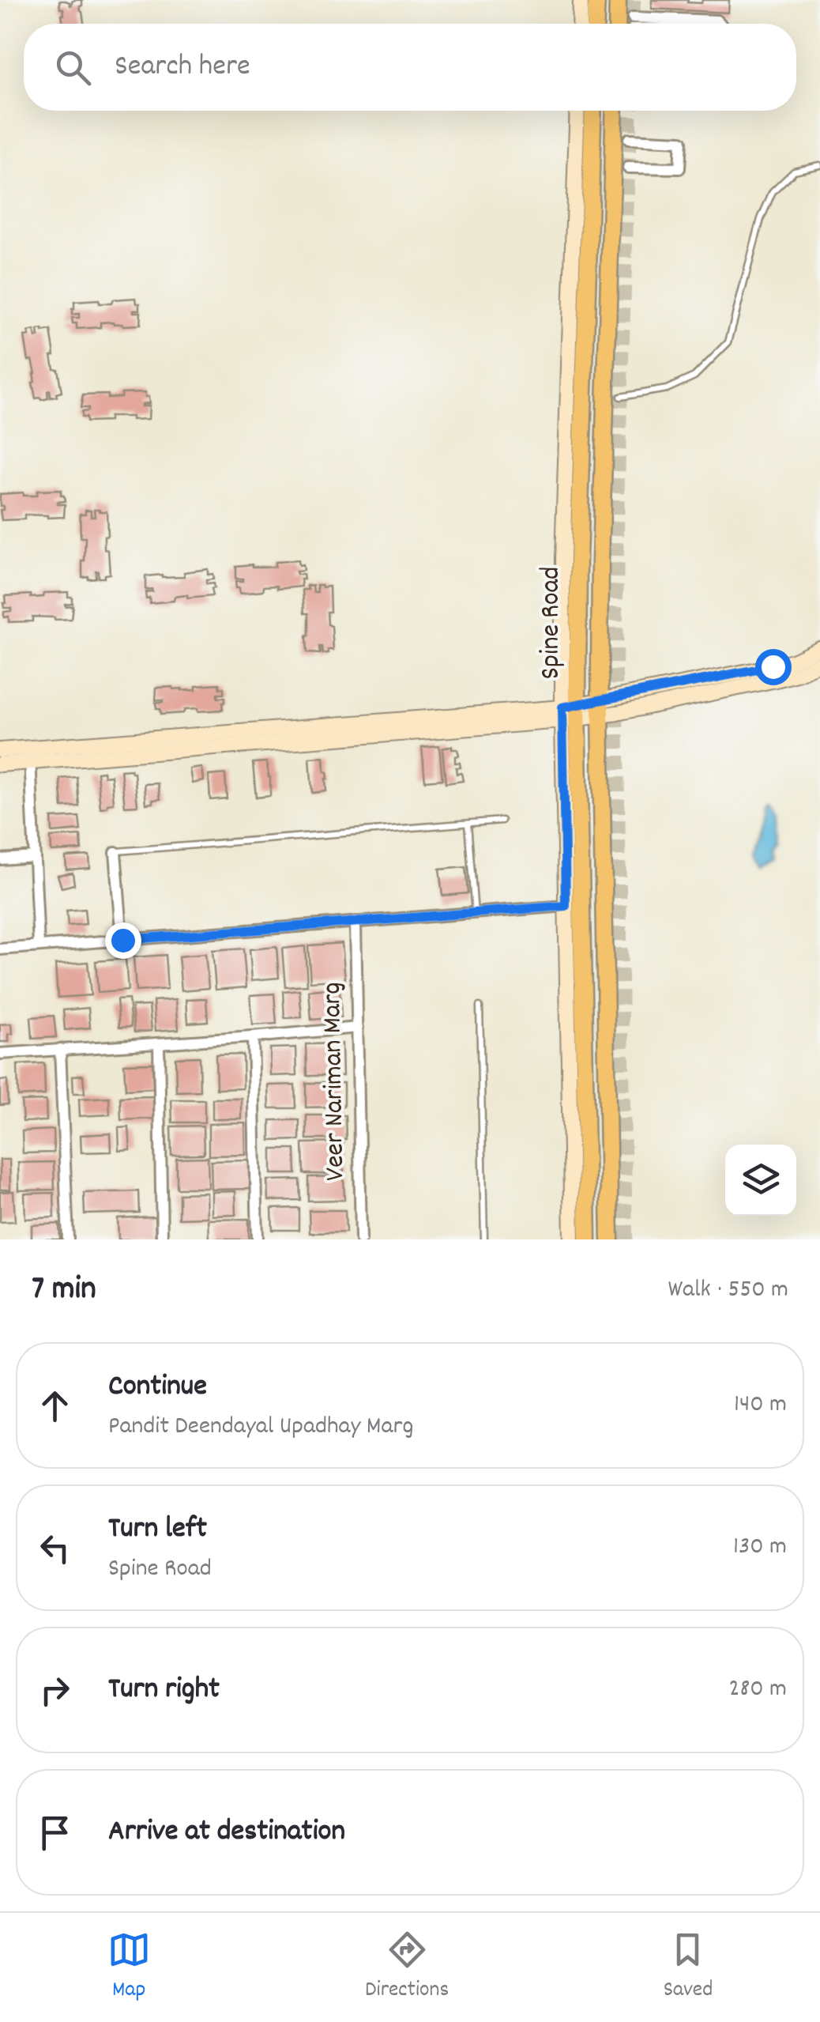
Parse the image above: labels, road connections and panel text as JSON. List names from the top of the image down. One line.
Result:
{"streets":{"main road":["Spine Road"],"street":["Veer Nariman Marg"]},"page":{"search":"Search here","heading":["7 min","Walk · 550 m"],"list":[["Continue","Pandit Deendayal Upadhay Marg","140 m"],["Turn left","Spine Road","130 m"],["Turn right","280 m"],"Arrive at destination"],"nav":["Map","Directions","Saved"]}}
